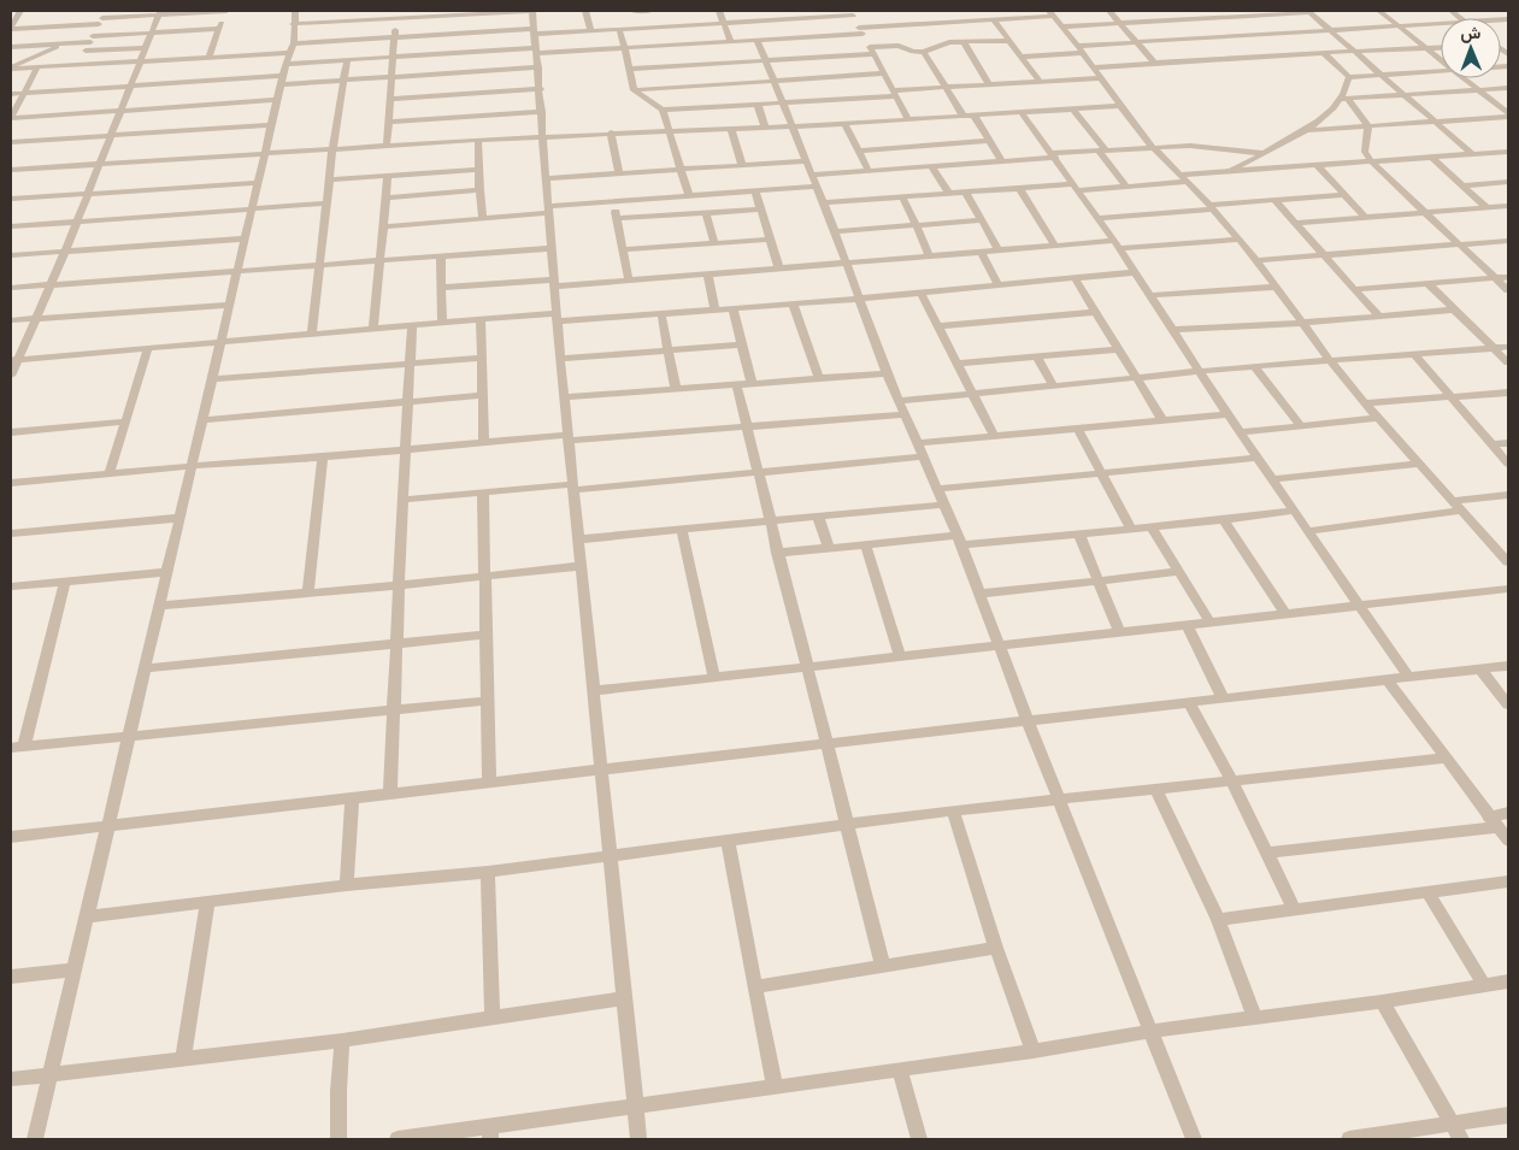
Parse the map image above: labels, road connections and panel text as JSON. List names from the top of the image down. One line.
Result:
{"north":"top"}
